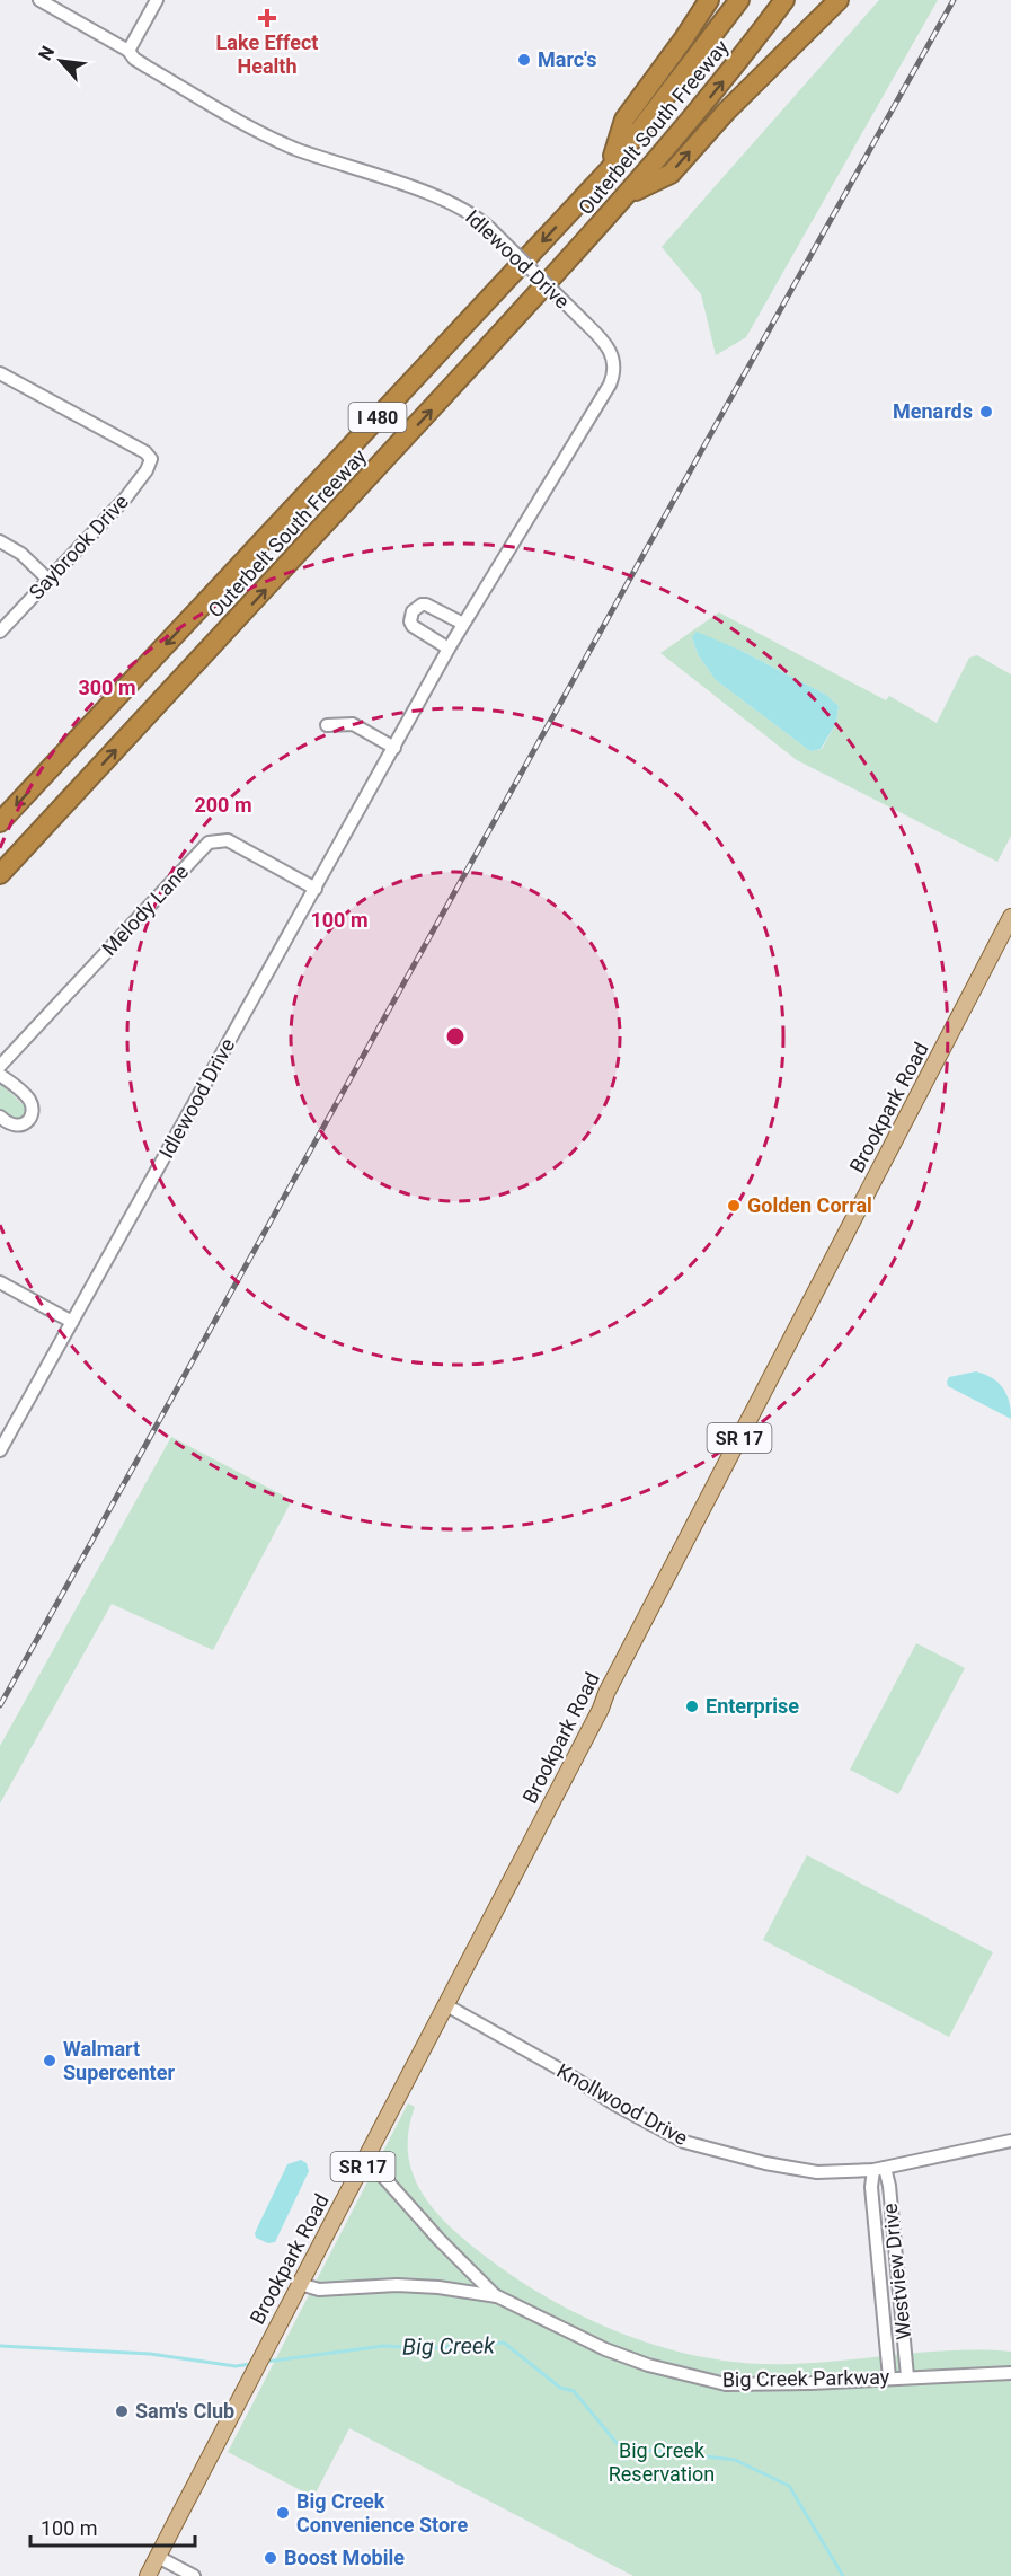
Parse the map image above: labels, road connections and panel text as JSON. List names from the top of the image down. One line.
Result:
{"streets":{"highway":["Outerbelt South Freeway","I 480"],"main road":["Brookpark Road","SR 17"],"street":["Idlewood Drive","Saybrook Drive","Melody Lane","Knollwood Drive","Westview Drive","Big Creek Parkway"]},"crossings":[["Idlewood Drive","Melody Lane"],["Brookpark Road","Knollwood Drive"],["Brookpark Road","Big Creek Parkway"],["Knollwood Drive","Westview Drive"],["Westview Drive","Big Creek Parkway"]],"water":["Big Creek"],"parks":["Big Creek Reservation"],"places":{"health":["Lake Effect Health"],"other":["Marc's","Menards","Golden Corral","Enterprise","Walmart Supercenter","Sam's Club","Big Creek Convenience Store","Boost Mobile"]},"scale_bar":"100 m","north":"top left","rings":["300 m","200 m","100 m"]}
